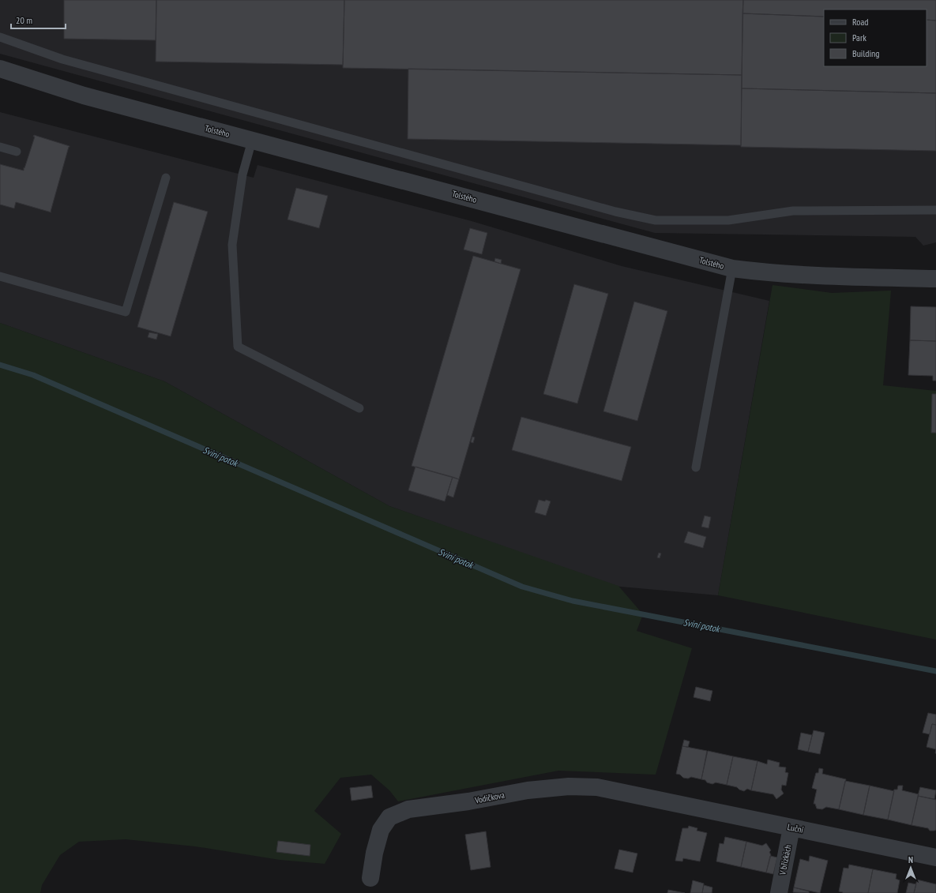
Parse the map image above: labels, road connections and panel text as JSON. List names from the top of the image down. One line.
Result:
{"streets":{"street":["Tolstého","Vodičkova","Luční","V břízkách"]},"crossings":[["Vodičkova","Luční"],["Luční","V břízkách"]],"water":["Sviní potok"],"legend":["Road","Park","Building"],"scale_bar":"20 m","north":"top"}
